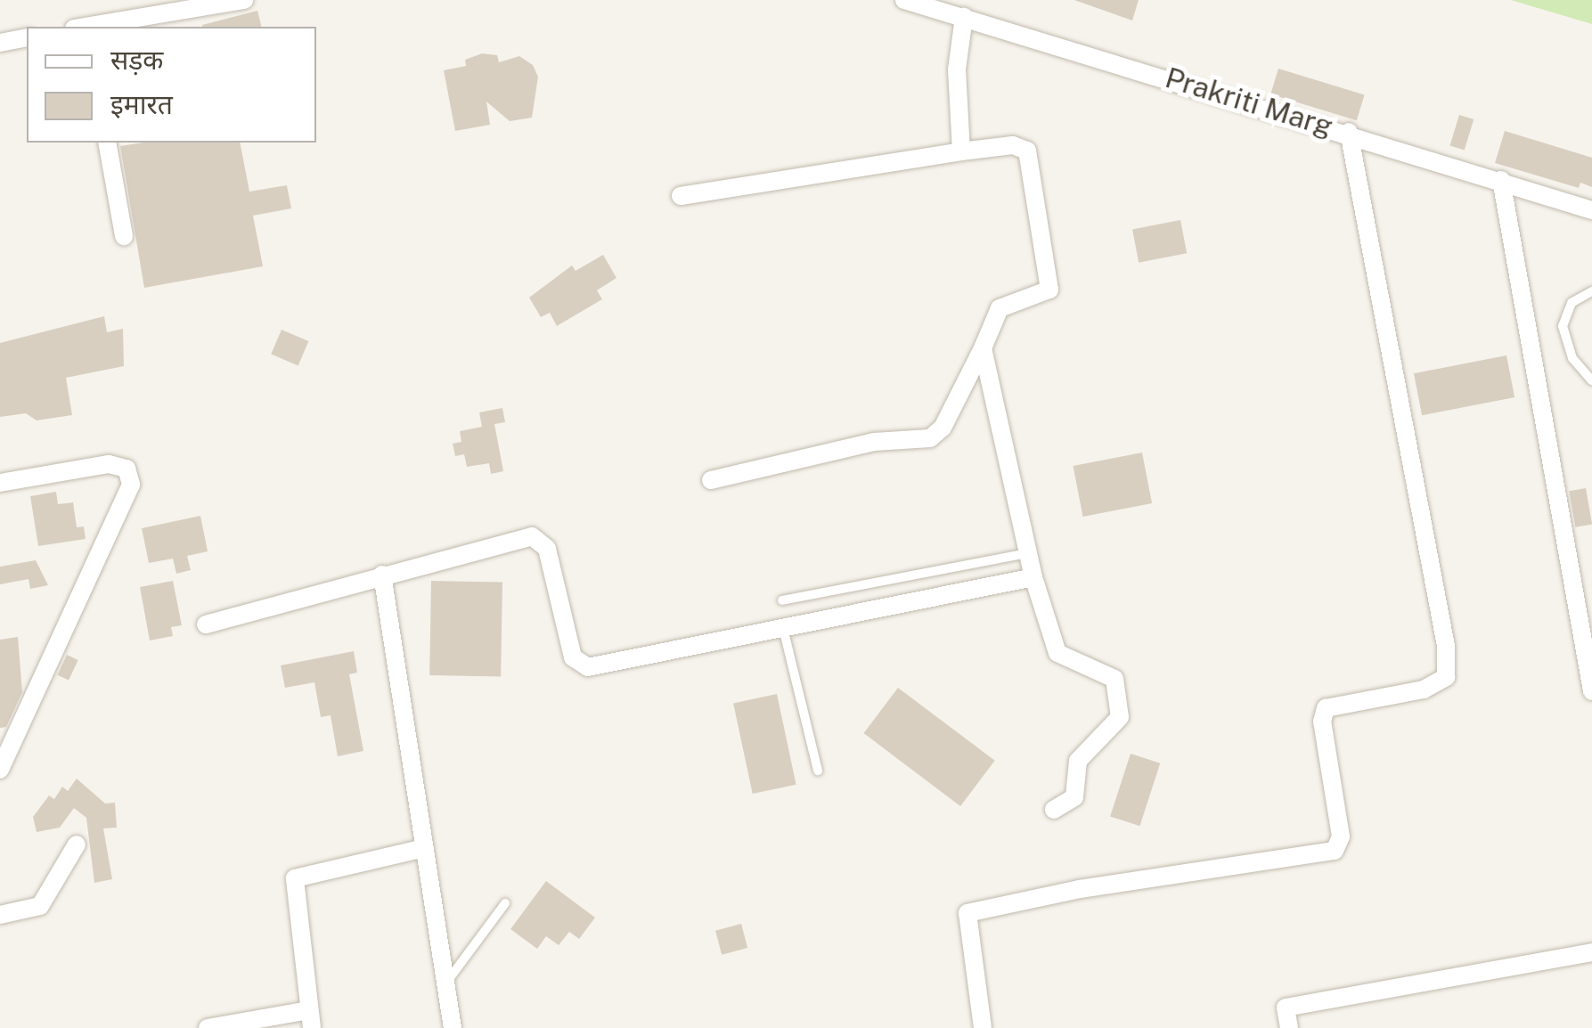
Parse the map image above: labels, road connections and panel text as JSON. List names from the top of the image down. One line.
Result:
{"streets":{"street":["Prakriti Marg"]},"legend":["सड़क","इमारत"]}
